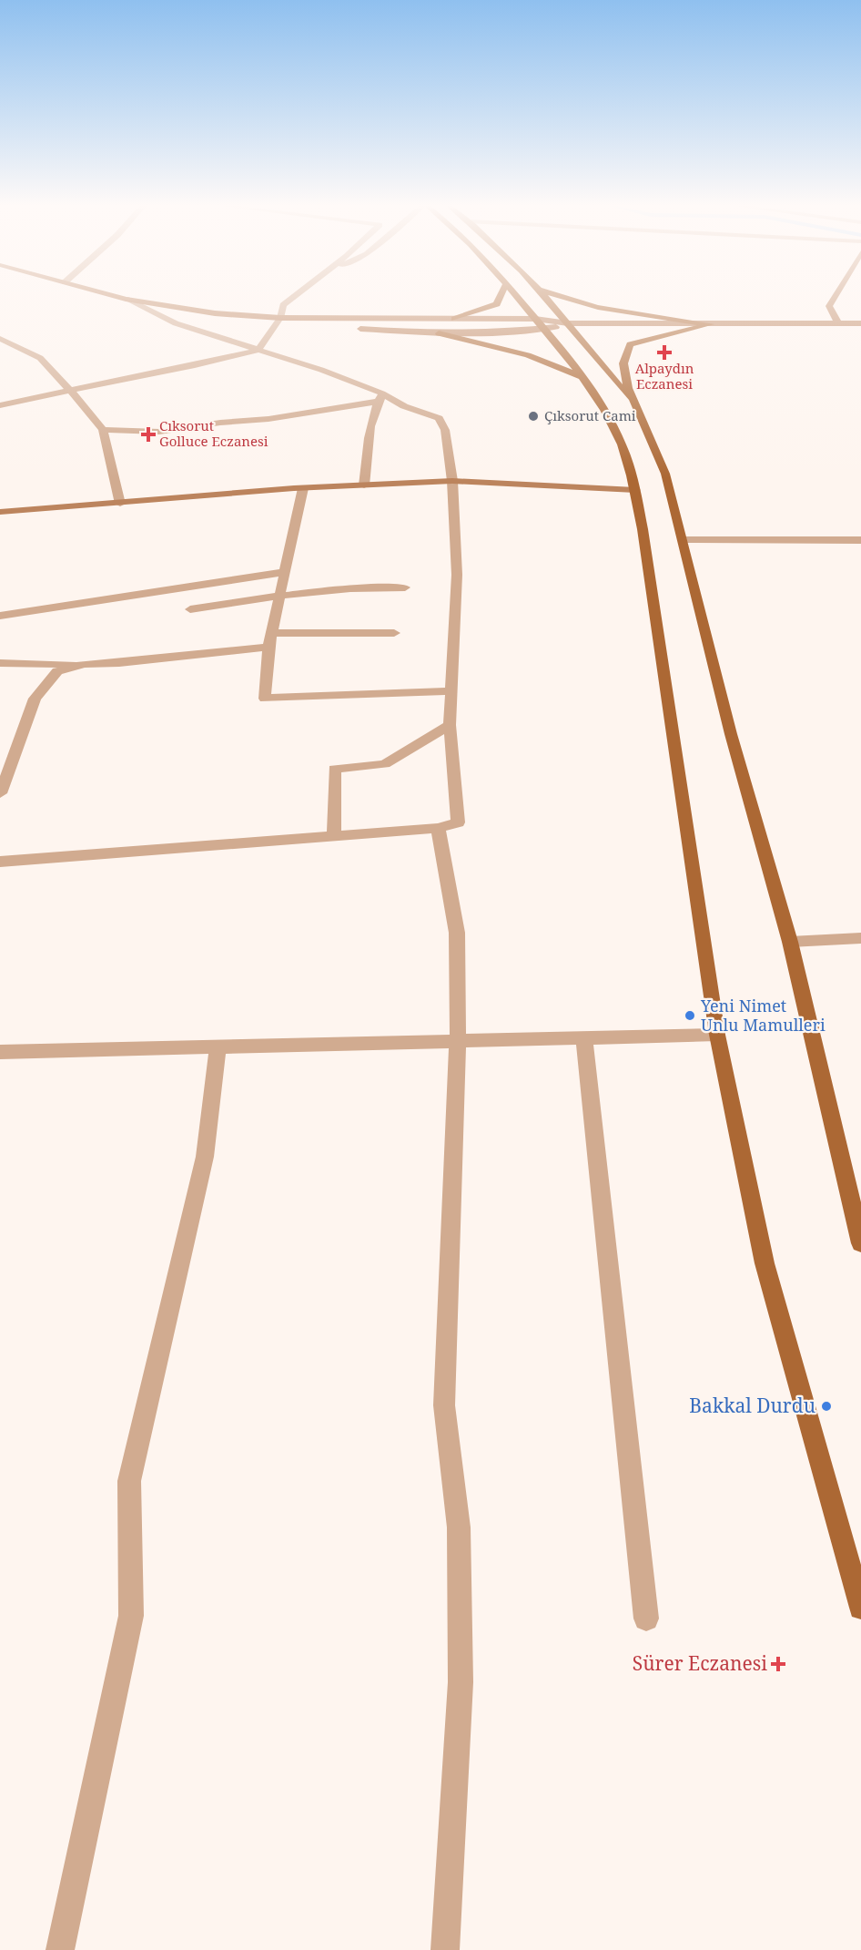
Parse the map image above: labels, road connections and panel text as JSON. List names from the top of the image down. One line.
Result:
{"places":{"health":["Alpaydın Eczanesi","Cıksorut Golluce Eczanesi","Sürer Eczanesi"],"other":["Çıksorut Cami","Yeni Nimet Unlu Mamulleri","Bakkal Durdu"]}}
